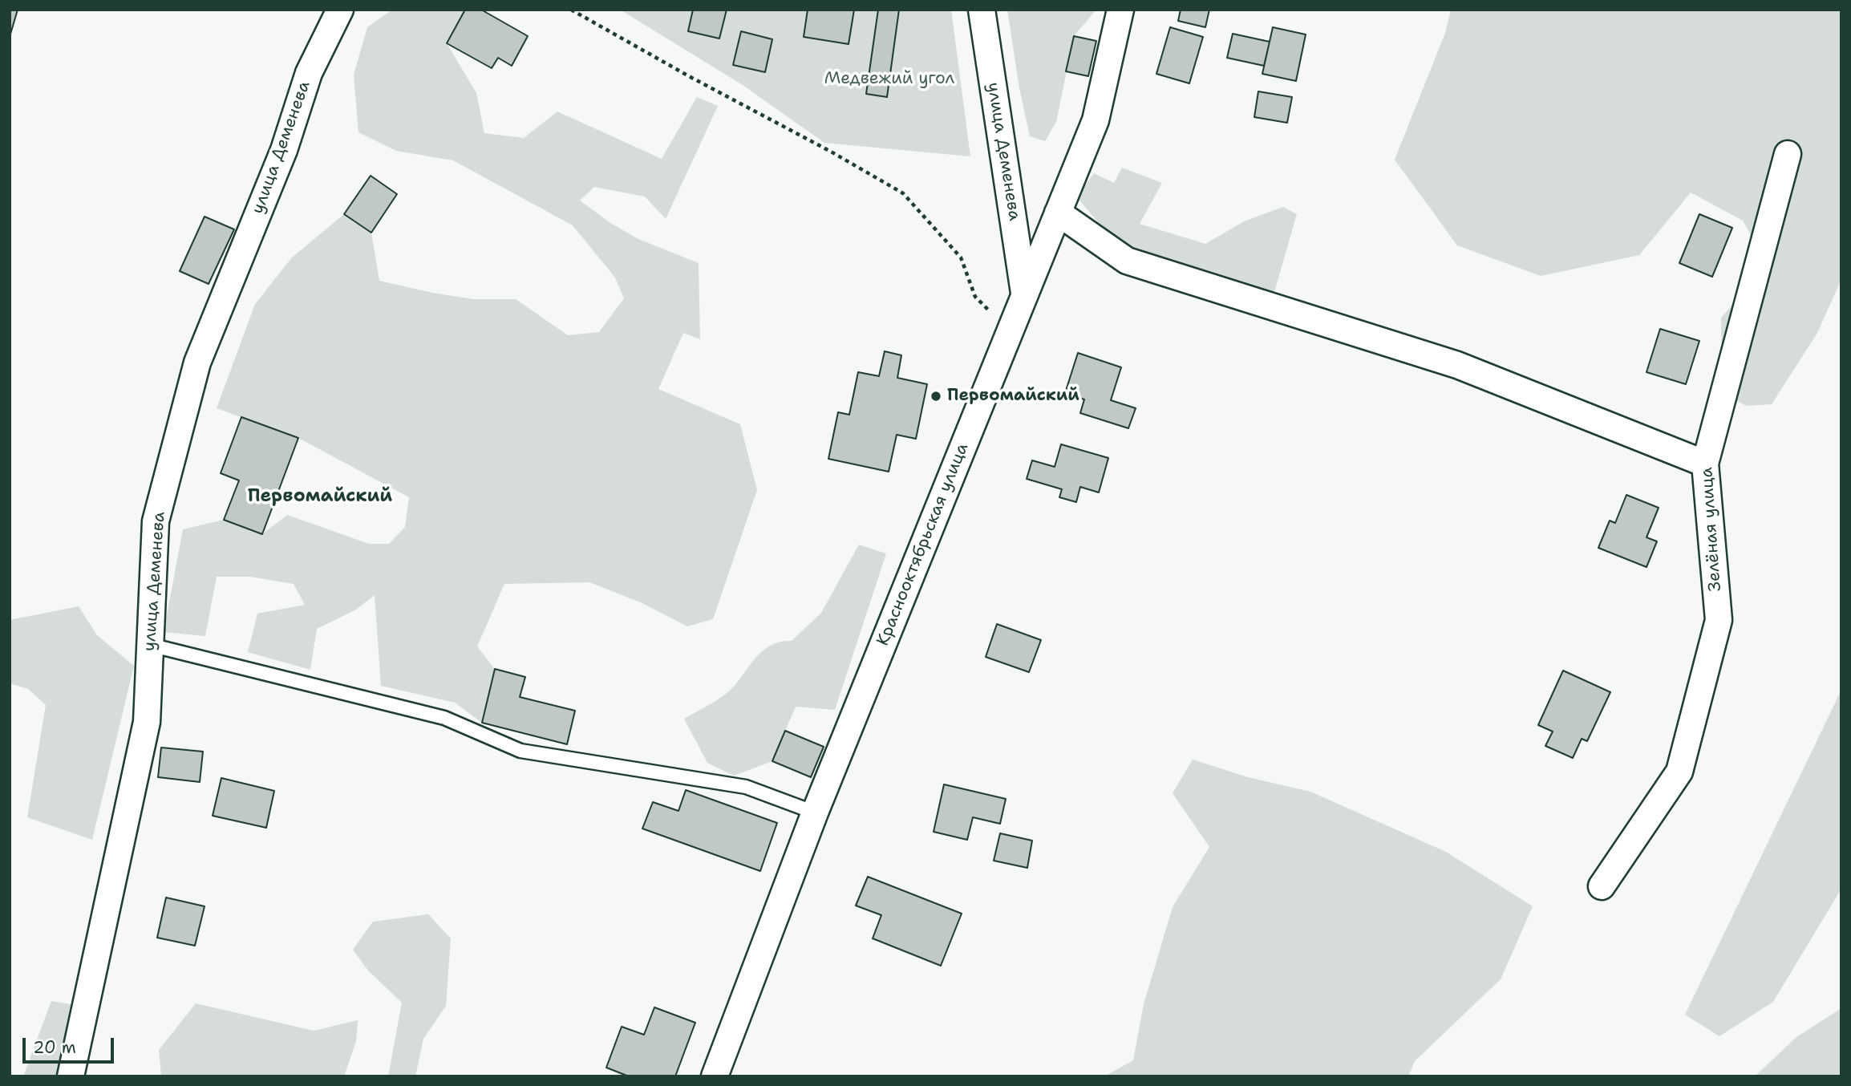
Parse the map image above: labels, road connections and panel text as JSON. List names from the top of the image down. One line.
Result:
{"streets":{"street":["улица Деменева","Зелёная улица","Краснооктябрьская улица"]},"crossings":[["улица Деменева","Краснооктябрьская улица"]],"districts":["Первомайский"],"parks":["Медвежий угол"],"places":["Первомайский"],"scale_bar":"20 m"}
